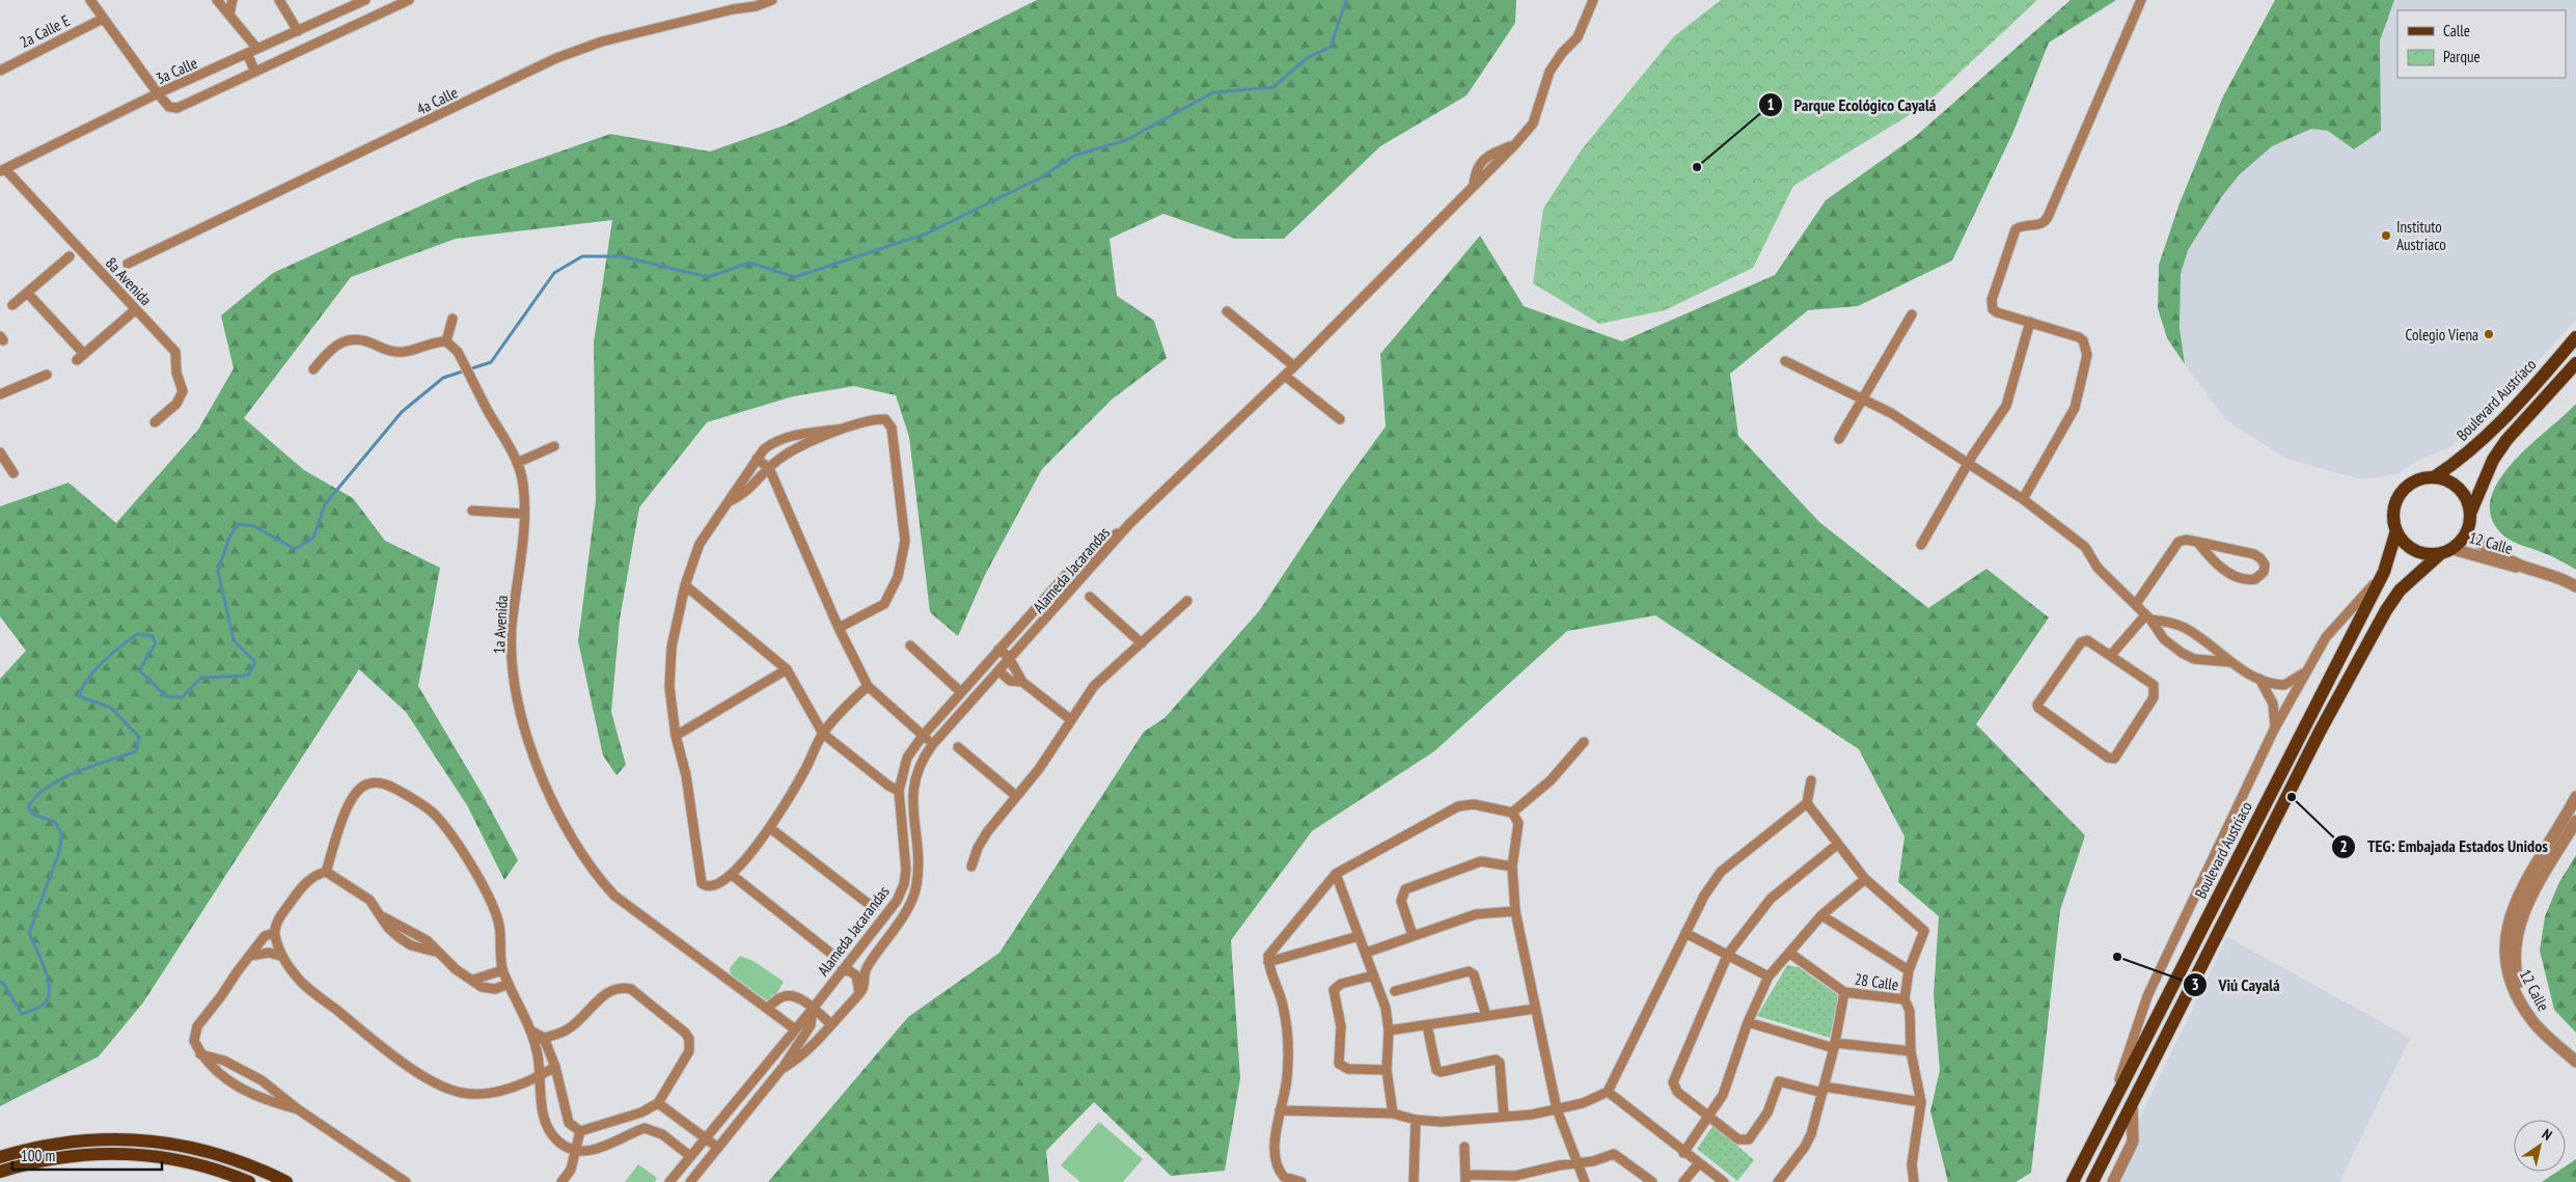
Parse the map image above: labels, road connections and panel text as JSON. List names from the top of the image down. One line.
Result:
{"streets":{"main road":["Boulevard Austríaco"],"street":["2a Calle E","3a Calle","4a Calle","8a Avenida","12 Calle","Alameda Jacarandas","1a Avenida","28 Calle"]},"crossings":[["3a Calle","8a Avenida"],["Boulevard Austríaco","12 Calle"],["Alameda Jacarandas","1a Avenida"]],"places":["Parque Ecológico Cayalá","Instituto Austriaco","Colegio Viena","TEG: Embajada Estados Unidos","Viú Cayalá"],"legend":["Calle","Parque"],"scale_bar":"100 m","north":"top right"}
